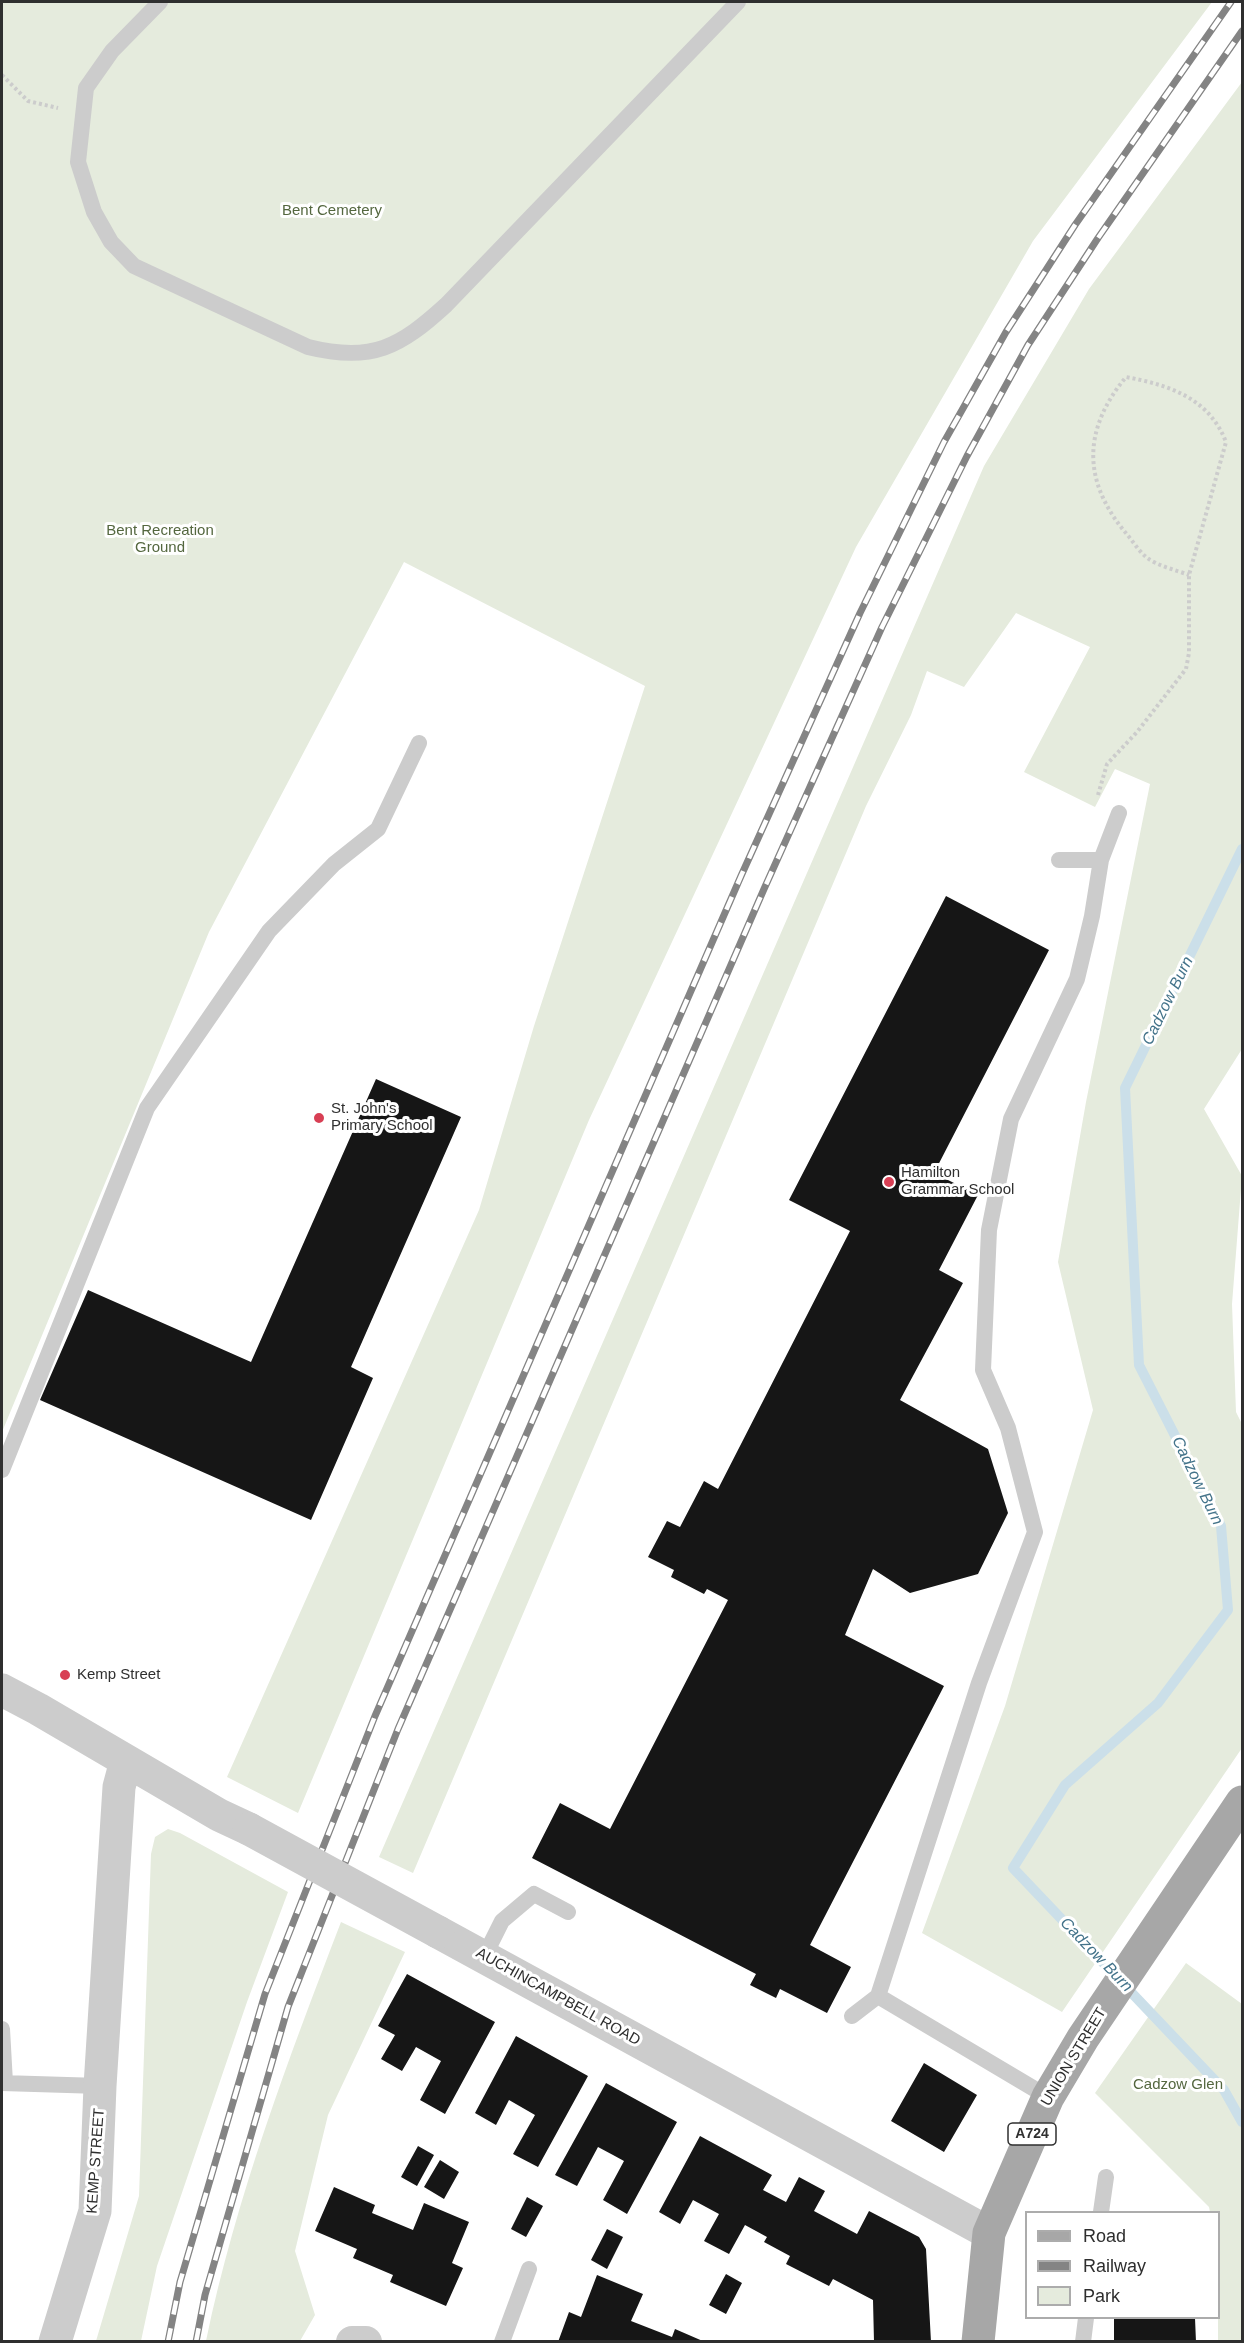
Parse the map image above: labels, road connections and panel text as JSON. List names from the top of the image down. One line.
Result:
{"streets":{"main road":["UNION STREET","A724"],"street":["AUCHINCAMPBELL ROAD","KEMP STREET"]},"crossings":[["AUCHINCAMPBELL ROAD","UNION STREET"],["AUCHINCAMPBELL ROAD","KEMP STREET"]],"water":["Cadzow Burn"],"parks":["Bent Cemetery","Bent Recreation Ground","Cadzow Glen"],"places":["St. John's Primary School","Hamilton Grammar School","Kemp Street"],"legend":["Road","Railway","Park"]}
